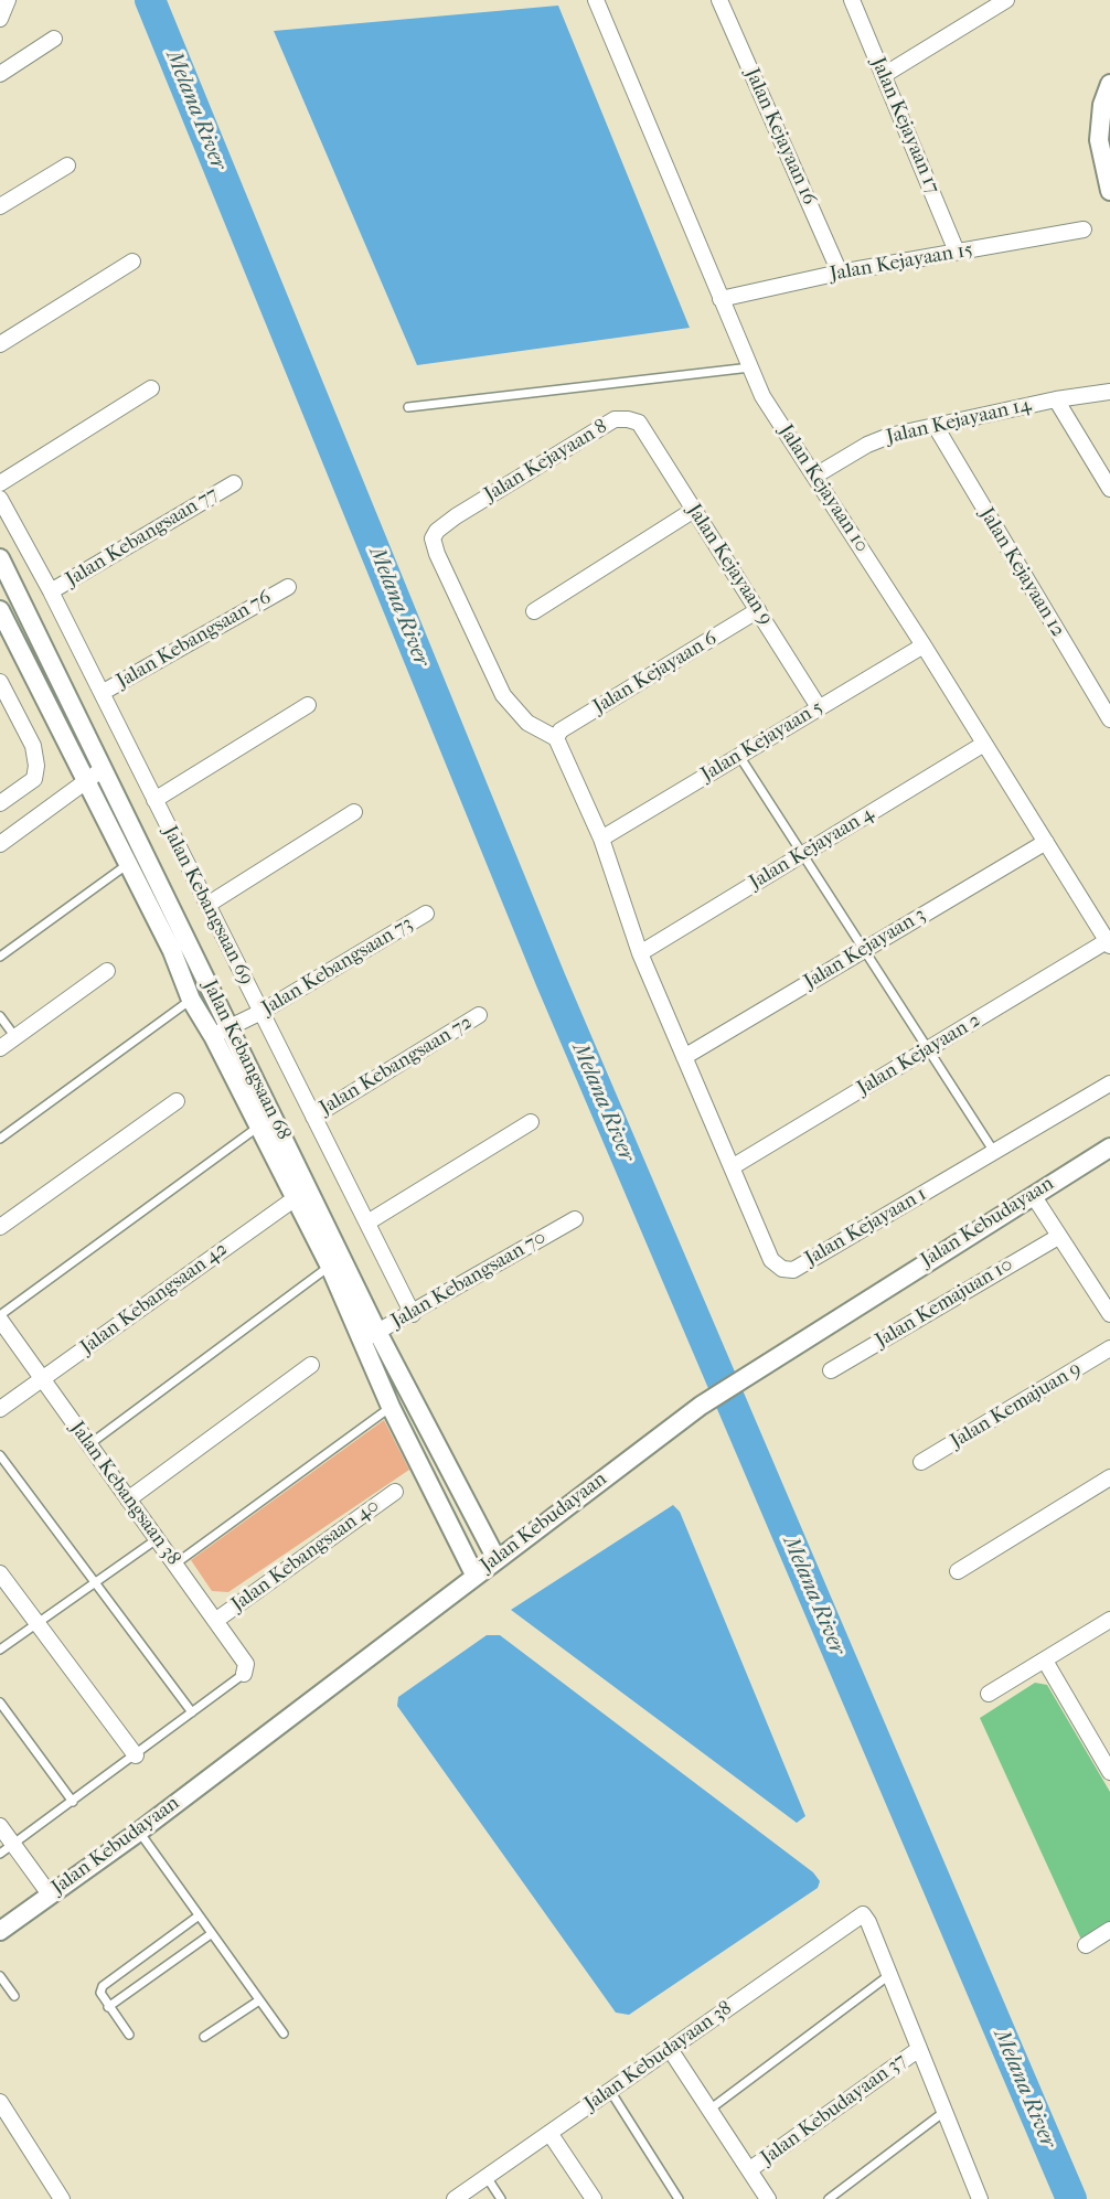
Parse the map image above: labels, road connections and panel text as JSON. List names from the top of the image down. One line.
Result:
{"streets":{"street":["Jalan Kejayaan 17","Jalan Kejayaan 16","Jalan Kejayaan 15","Jalan Kejayaan 14","Jalan Kejayaan 8","Jalan Kejayaan 10","Jalan Kebangsaan 77","Jalan Kejayaan 9","Jalan Kejayaan 12","Jalan Kebangsaan 76","Jalan Kejayaan 6","Jalan Kejayaan 5","Jalan Kejayaan 4","Jalan Kebangsaan 69","Jalan Kejayaan 3","Jalan Kebangsaan 73","Jalan Kejayaan 2","Jalan Kebangsaan 68","Jalan Kebangsaan 72","Jalan Kebudayaan","Jalan Kejayaan 1","Jalan Kebangsaan 70","Jalan Kebangsaan 42","Jalan Kemajuan 10","Jalan Kemajuan 9","Jalan Kebangsaan 38","Jalan Kebangsaan 40","Jalan Kebudayaan 38","Jalan Kebudayaan 37"]},"crossings":[["Jalan Kejayaan 17","Jalan Kejayaan 15"],["Jalan Kejayaan 16","Jalan Kejayaan 15"],["Jalan Kejayaan 15","Jalan Kejayaan 10"],["Jalan Kejayaan 14","Jalan Kejayaan 10"],["Jalan Kejayaan 14","Jalan Kejayaan 12"],["Jalan Kejayaan 8","Jalan Kejayaan 9"],["Jalan Kejayaan 8","Jalan Kejayaan 6"],["Jalan Kejayaan 10","Jalan Kejayaan 5"],["Jalan Kejayaan 10","Jalan Kejayaan 4"],["Jalan Kejayaan 10","Jalan Kejayaan 3"],["Jalan Kejayaan 10","Jalan Kejayaan 2"],["Jalan Kebangsaan 77","Jalan Kebangsaan 69"],["Jalan Kejayaan 9","Jalan Kejayaan 6"],["Jalan Kejayaan 9","Jalan Kejayaan 5"],["Jalan Kebangsaan 76","Jalan Kebangsaan 69"],["Jalan Kejayaan 5","Jalan Kejayaan 1"],["Jalan Kejayaan 4","Jalan Kejayaan 1"],["Jalan Kebangsaan 69","Jalan Kebangsaan 73"],["Jalan Kebangsaan 69","Jalan Kebangsaan 72"],["Jalan Kebangsaan 69","Jalan Kebangsaan 70"],["Jalan Kejayaan 3","Jalan Kejayaan 1"],["Jalan Kebangsaan 73","Jalan Kebangsaan 68"],["Jalan Kejayaan 2","Jalan Kejayaan 1"],["Jalan Kebangsaan 68","Jalan Kebudayaan"],["Jalan Kebangsaan 68","Jalan Kebangsaan 70"],["Jalan Kebangsaan 68","Jalan Kebangsaan 42"],["Jalan Kebangsaan 42","Jalan Kebangsaan 38"],["Jalan Kebangsaan 38","Jalan Kebangsaan 40"]],"water":["Melana River"]}
